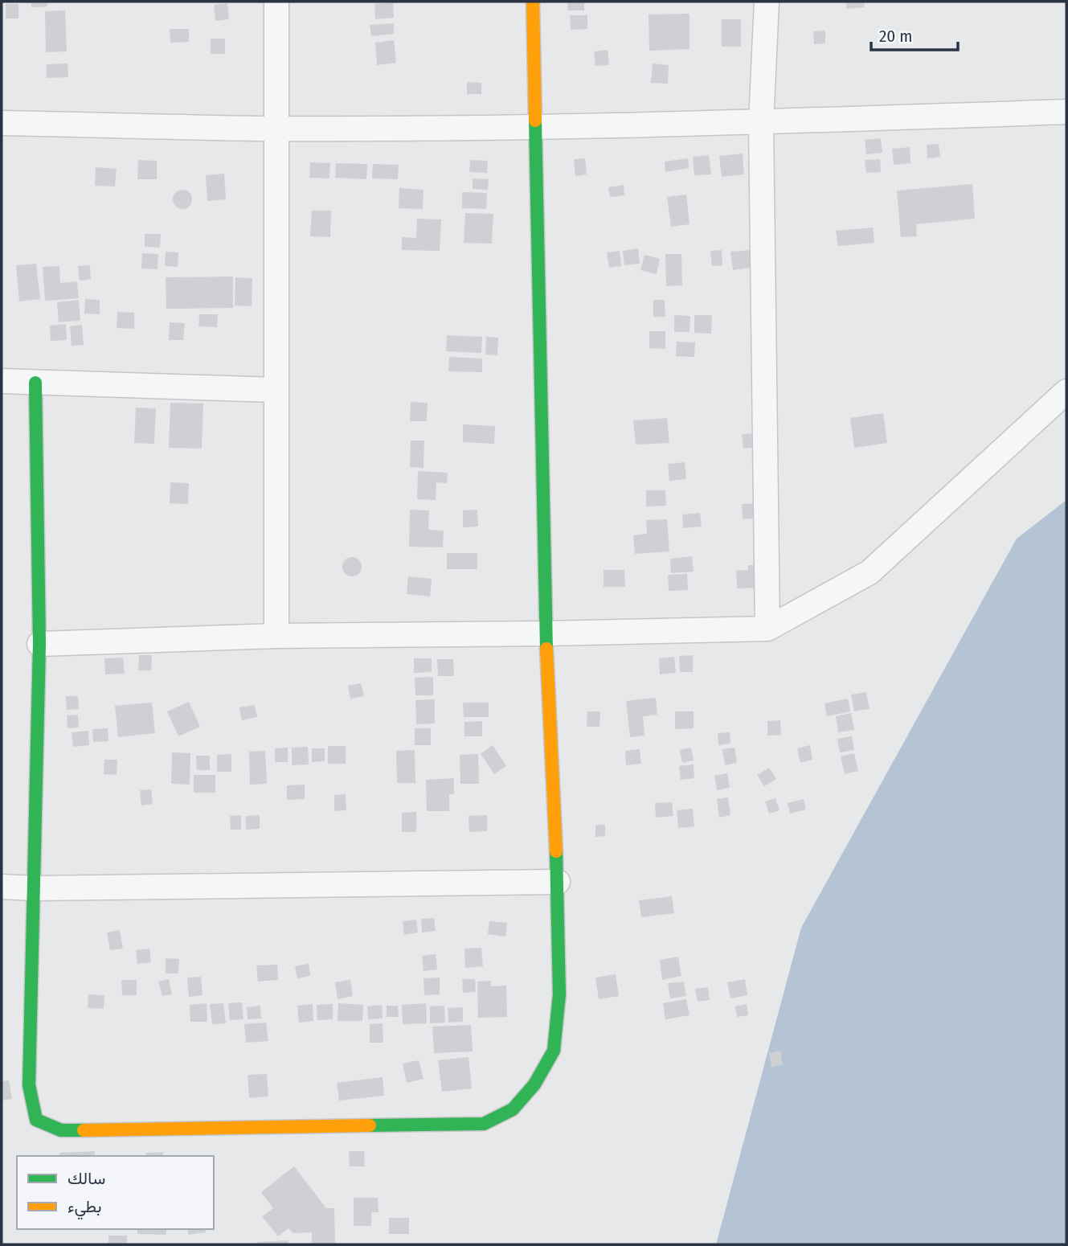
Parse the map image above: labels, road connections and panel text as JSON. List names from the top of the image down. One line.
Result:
{"legend":["سالك","بطيء"],"scale_bar":"20 m"}
